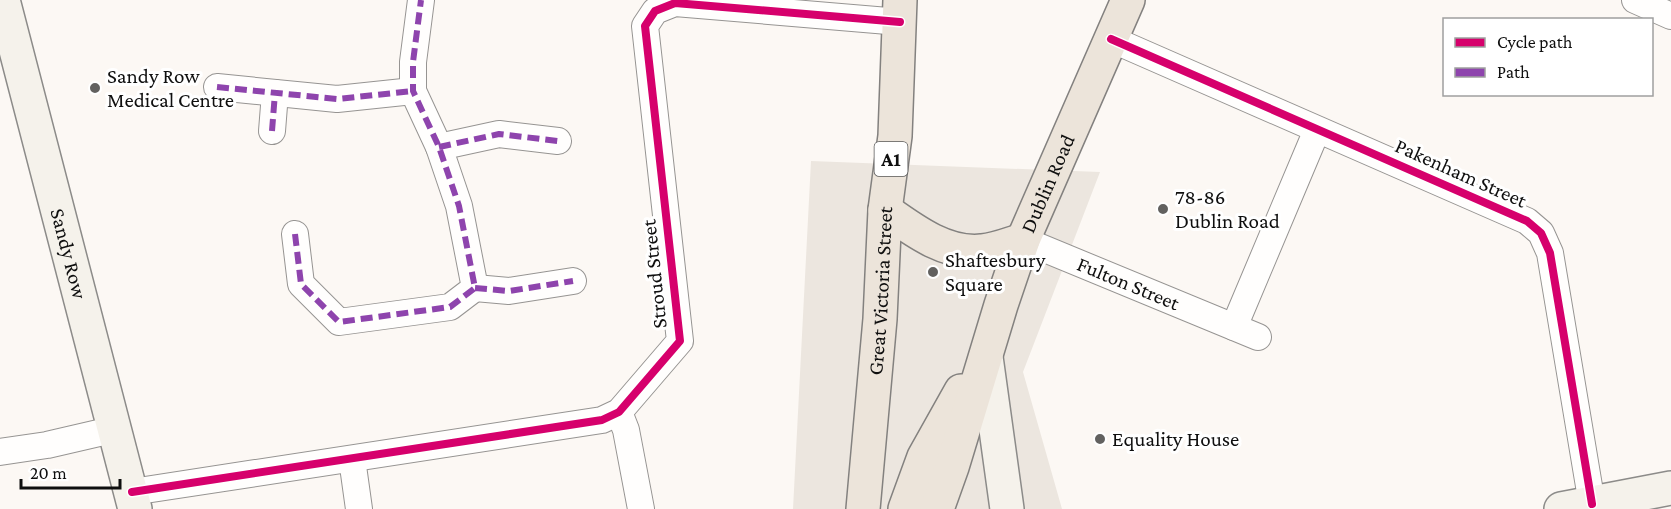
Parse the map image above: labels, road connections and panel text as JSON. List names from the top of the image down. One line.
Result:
{"streets":{"main road":["A1","Dublin Road","Sandy Row","Great Victoria Street"],"street":["Pakenham Street","Stroud Street","Fulton Street"]},"crossings":[["Pakenham Street","Dublin Road"],["Dublin Road","Fulton Street"],["Sandy Row","Stroud Street"],["Stroud Street","Great Victoria Street"]],"places":["Sandy Row Medical Centre","78-86 Dublin Road","Shaftesbury Square","Equality House"],"legend":["Cycle path","Path"],"scale_bar":"20 m"}
